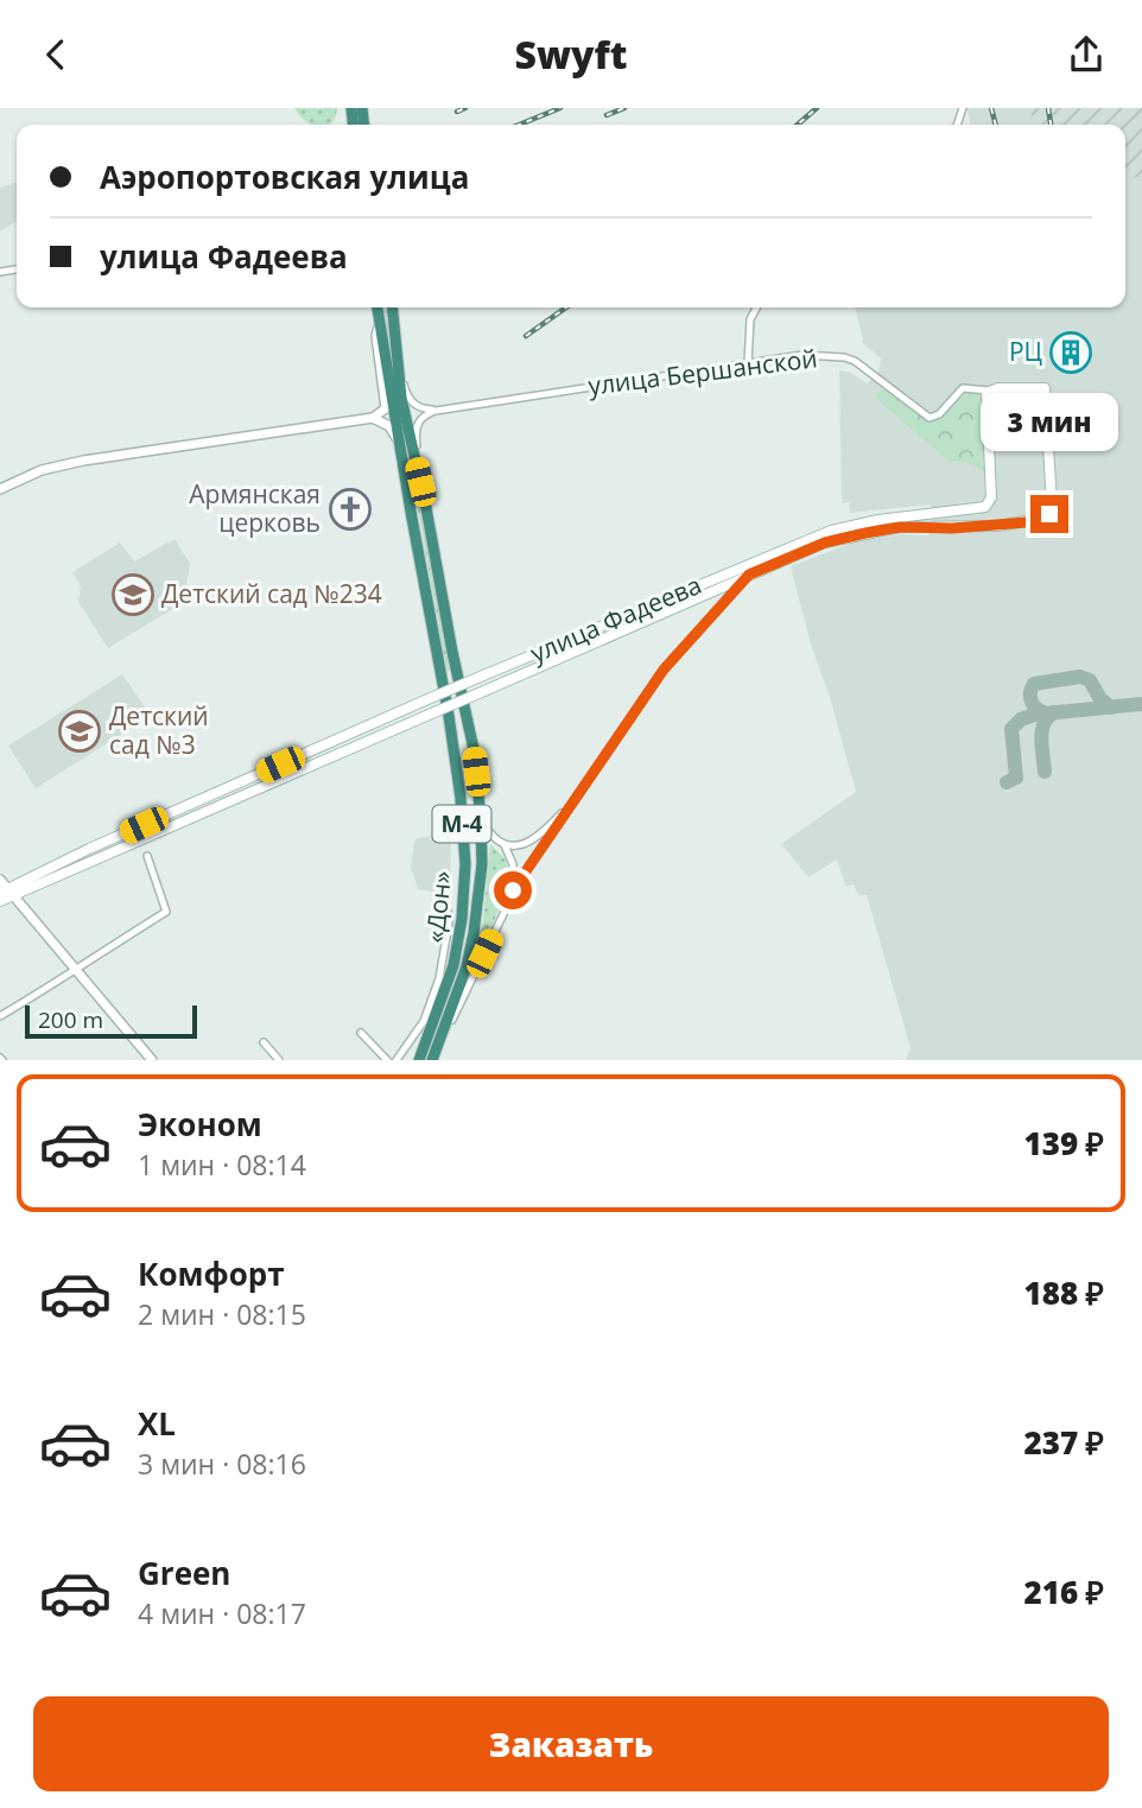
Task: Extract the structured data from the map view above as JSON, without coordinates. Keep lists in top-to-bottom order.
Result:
{
  "streets": {
    "highway": ["М-4", "«Дон»"],
    "main road": ["улица Фадеева"],
    "street": ["улица Бершанской"]
  },
  "crossings": [
    ["улица Бершанской", "улица Фадеева"],
    ["М-4", "«Дон»"]
  ],
  "places": {
    "building": ["РЦ"],
    "church": ["Армянская церковь"],
    "school or university": ["Детский сад №234", "Детский сад №3"]
  },
  "scale_bar": "200 m",
  "page": {
    "header": "Swyft",
    "banner": ["Аэропортовская улица", "улица Фадеева"],
    "bubble": "3 мин",
    "scale": "200 m",
    "list": [
      {
        "name": "Эконом",
        "note": "1 мин · 08:14",
        "value": "139 ₽"
      },
      {
        "name": "Комфорт",
        "note": "2 мин · 08:15",
        "value": "188 ₽"
      },
      {
        "name": "XL",
        "note": "3 мин · 08:16",
        "value": "237 ₽"
      },
      {
        "name": "Green",
        "note": "4 мин · 08:17",
        "value": "216 ₽"
      }
    ],
    "buttons": "Заказать"
  }
}
